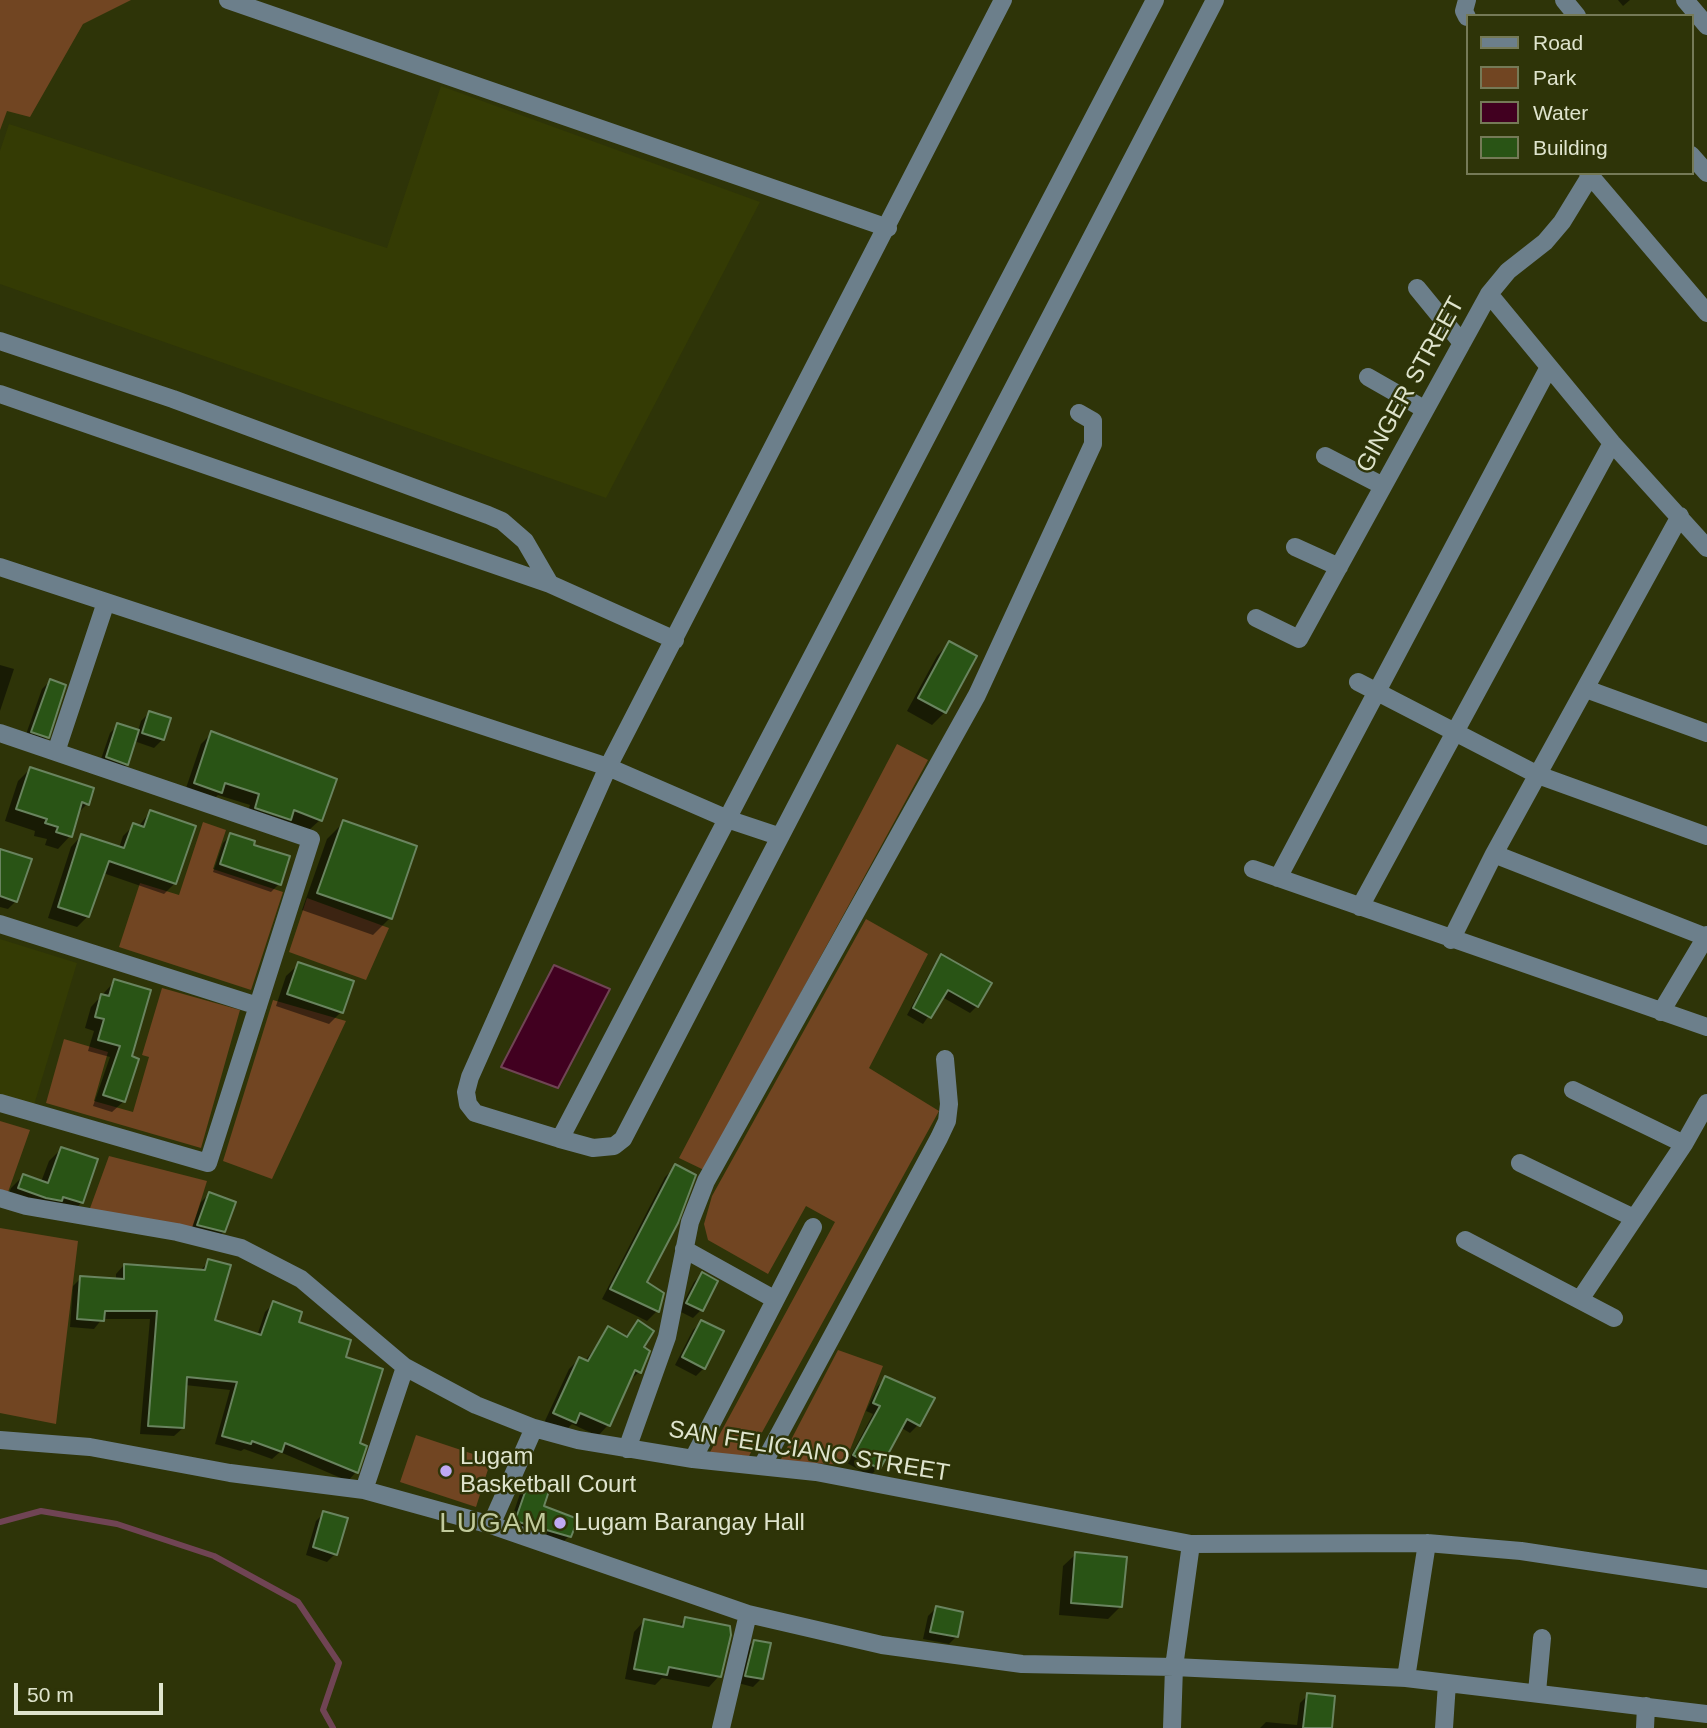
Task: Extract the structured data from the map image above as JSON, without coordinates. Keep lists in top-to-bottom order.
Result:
{
  "streets": {
    "street": ["GINGER STREET", "SAN FELICIANO STREET"]
  },
  "districts": ["LUGAM"],
  "places": ["Lugam Basketball Court", "Lugam Barangay Hall"],
  "legend": [
    "Road",
    "Park",
    "Water",
    "Building"
  ],
  "scale_bar": "50 m"
}
